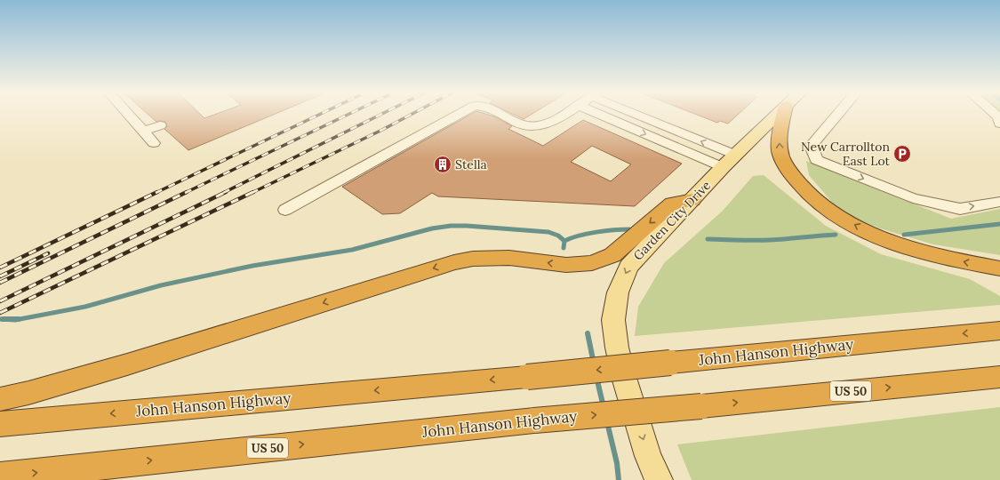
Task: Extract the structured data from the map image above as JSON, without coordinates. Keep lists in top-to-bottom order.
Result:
{
  "streets": {
    "highway": ["John Hanson Highway", "US 50"],
    "main road": ["Garden City Drive"]
  },
  "one_way": ["Garden City Drive"],
  "places": {
    "parking": ["New Carrollton East Lot"],
    "building": ["Stella"]
  }
}
